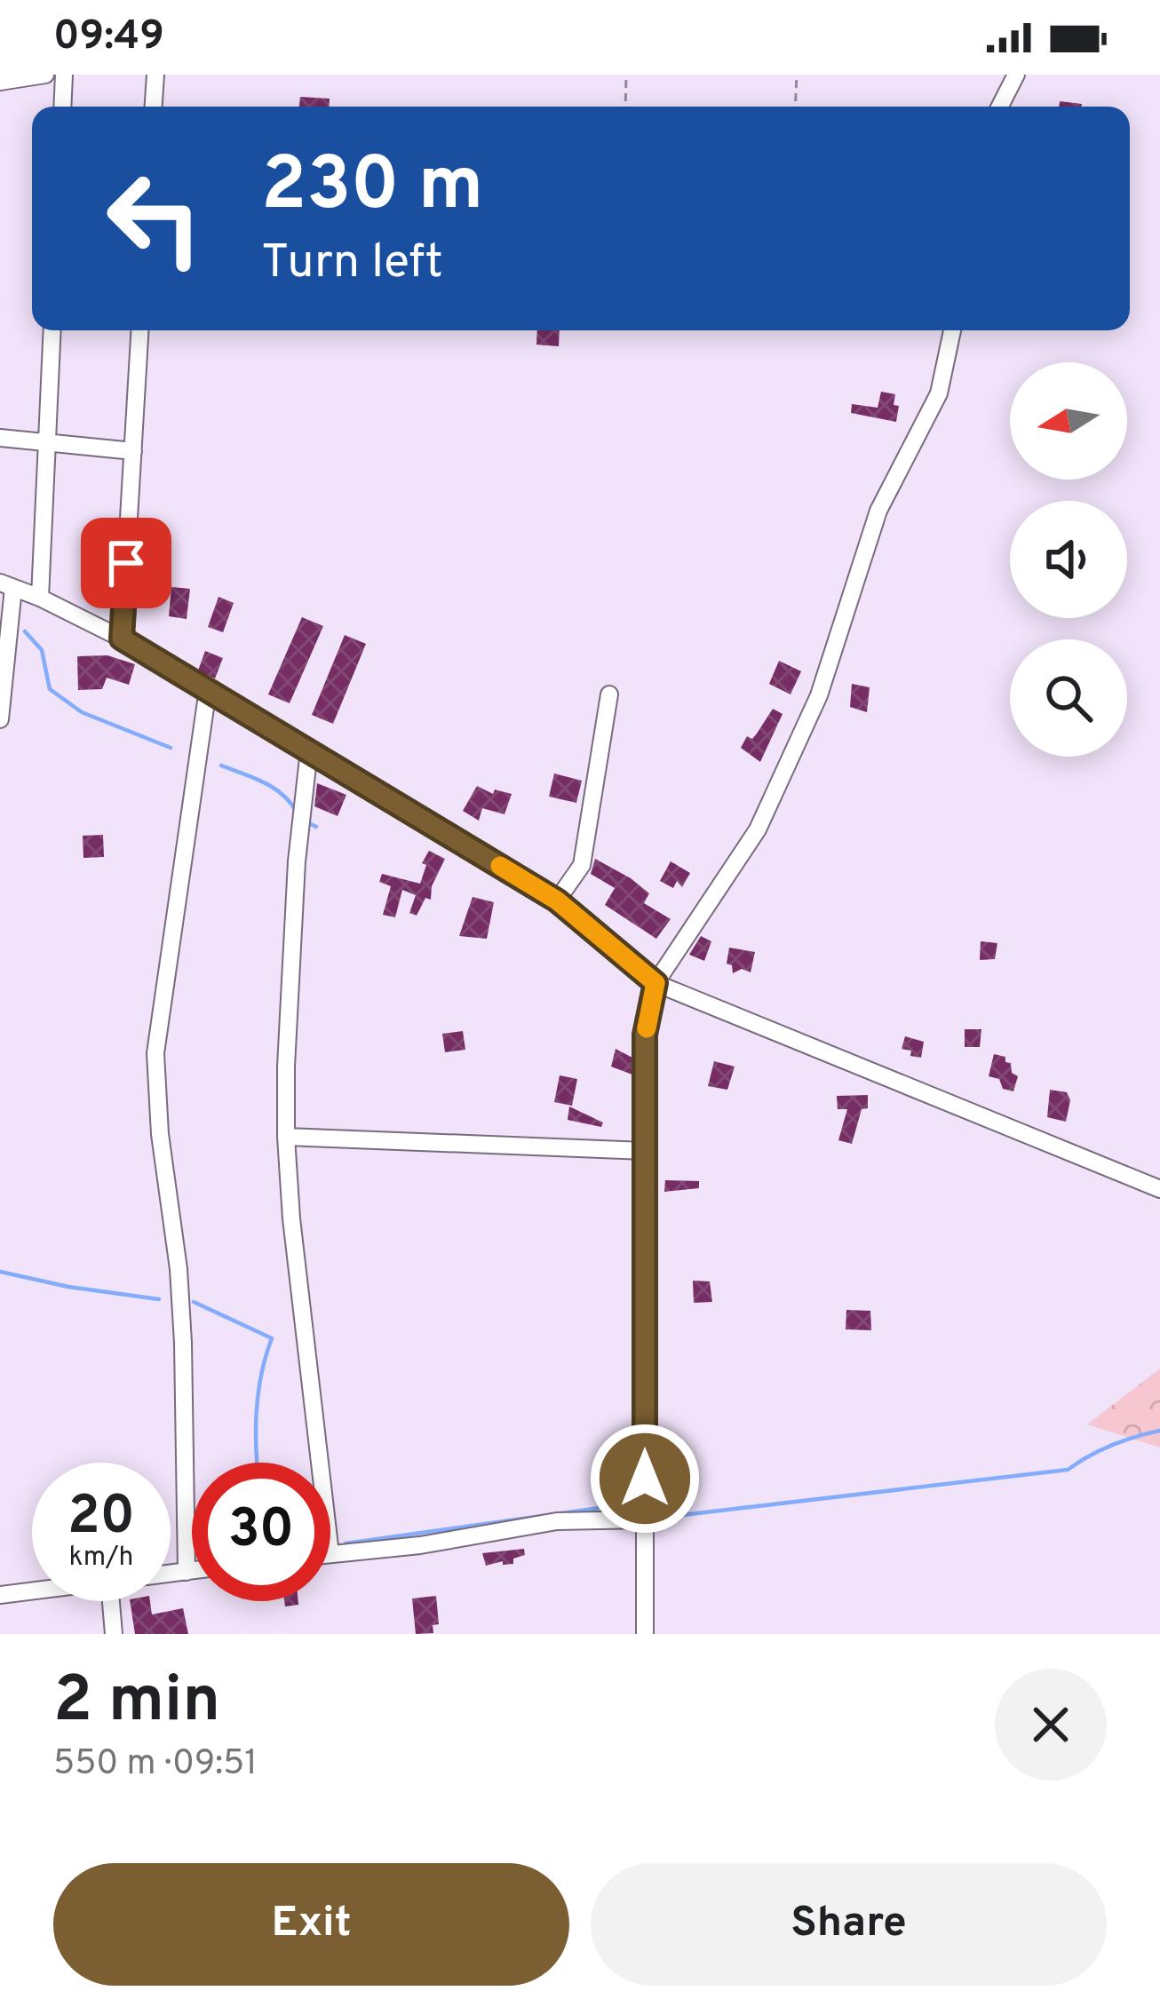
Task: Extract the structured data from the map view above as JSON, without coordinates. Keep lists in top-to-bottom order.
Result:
{
  "north": "left",
  "page": {
    "status": "09:49",
    "turn": ["230 m", "Turn left"],
    "speed": "20 km/h",
    "limit": "30",
    "heading": ["2 min", "550 m · 09:51"],
    "buttons": ["Exit", "Share"]
  }
}
